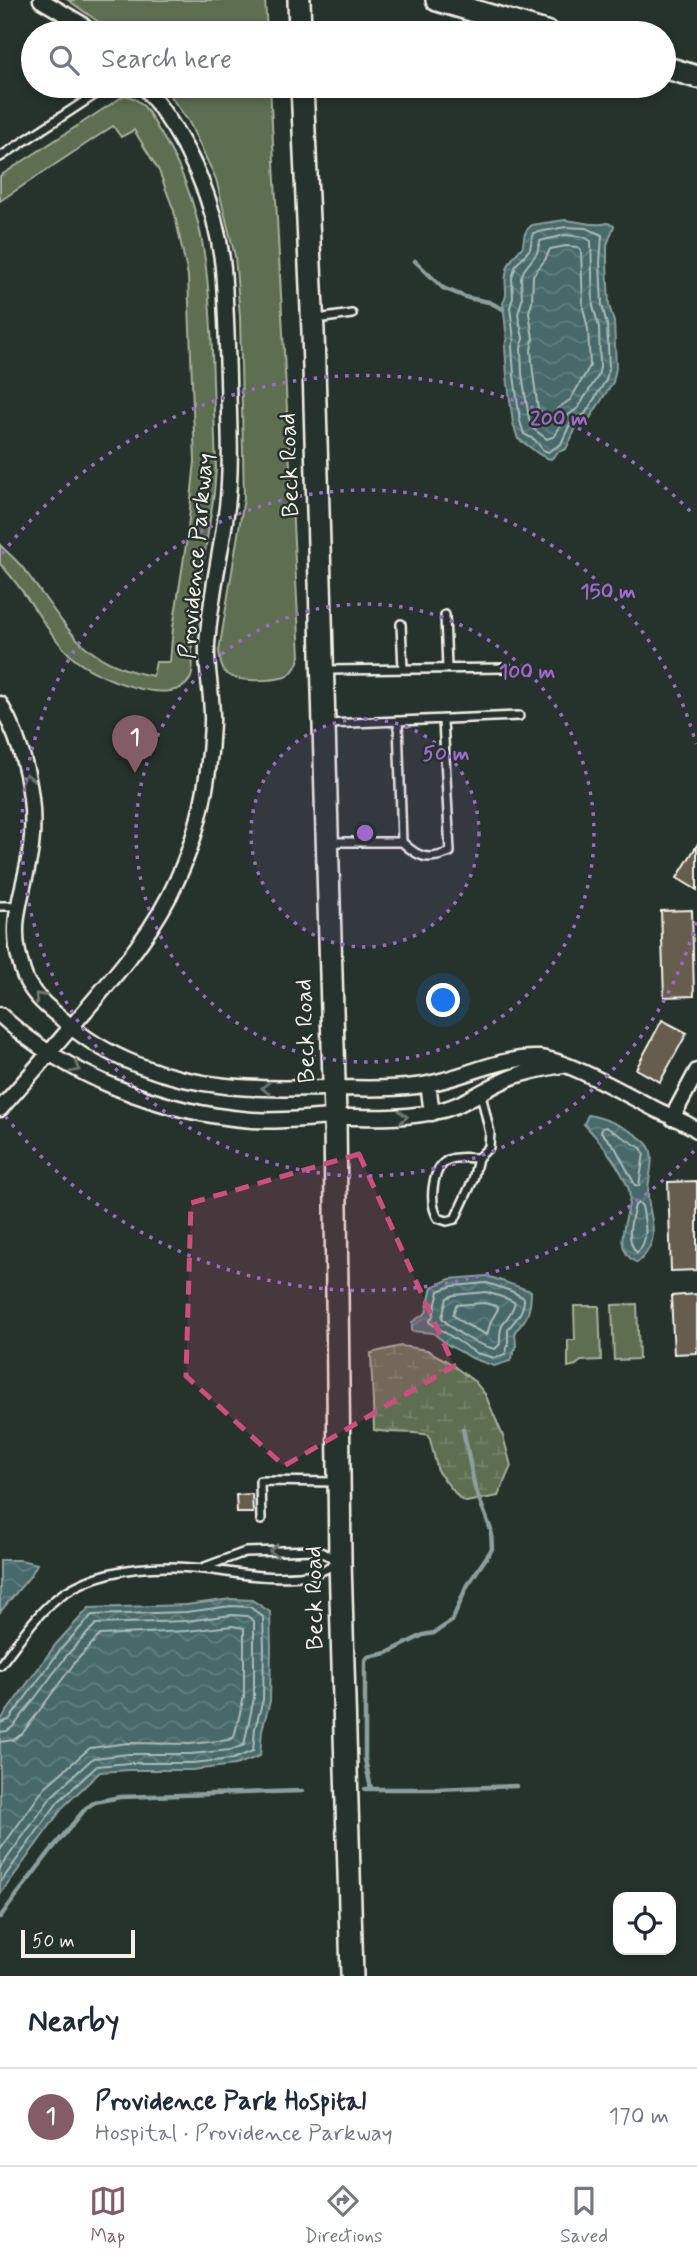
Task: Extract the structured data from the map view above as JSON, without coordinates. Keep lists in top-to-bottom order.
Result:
{
  "streets": {
    "main road": ["Beck Road"],
    "street": ["Providence Parkway"]
  },
  "scale_bar": "50 m",
  "page": {
    "search": "Search here",
    "pins": "1",
    "scale": "50 m",
    "heading": "Nearby",
    "list": [
      {
        "mark": "1",
        "name": "Providence Park Hospital",
        "note": "Hospital · Providence Parkway",
        "value": "170 m"
      }
    ],
    "nav": ["Map", "Directions", "Saved"]
  },
  "rings": [
    "200 m",
    "150 m",
    "100 m",
    "50 m"
  ]
}
